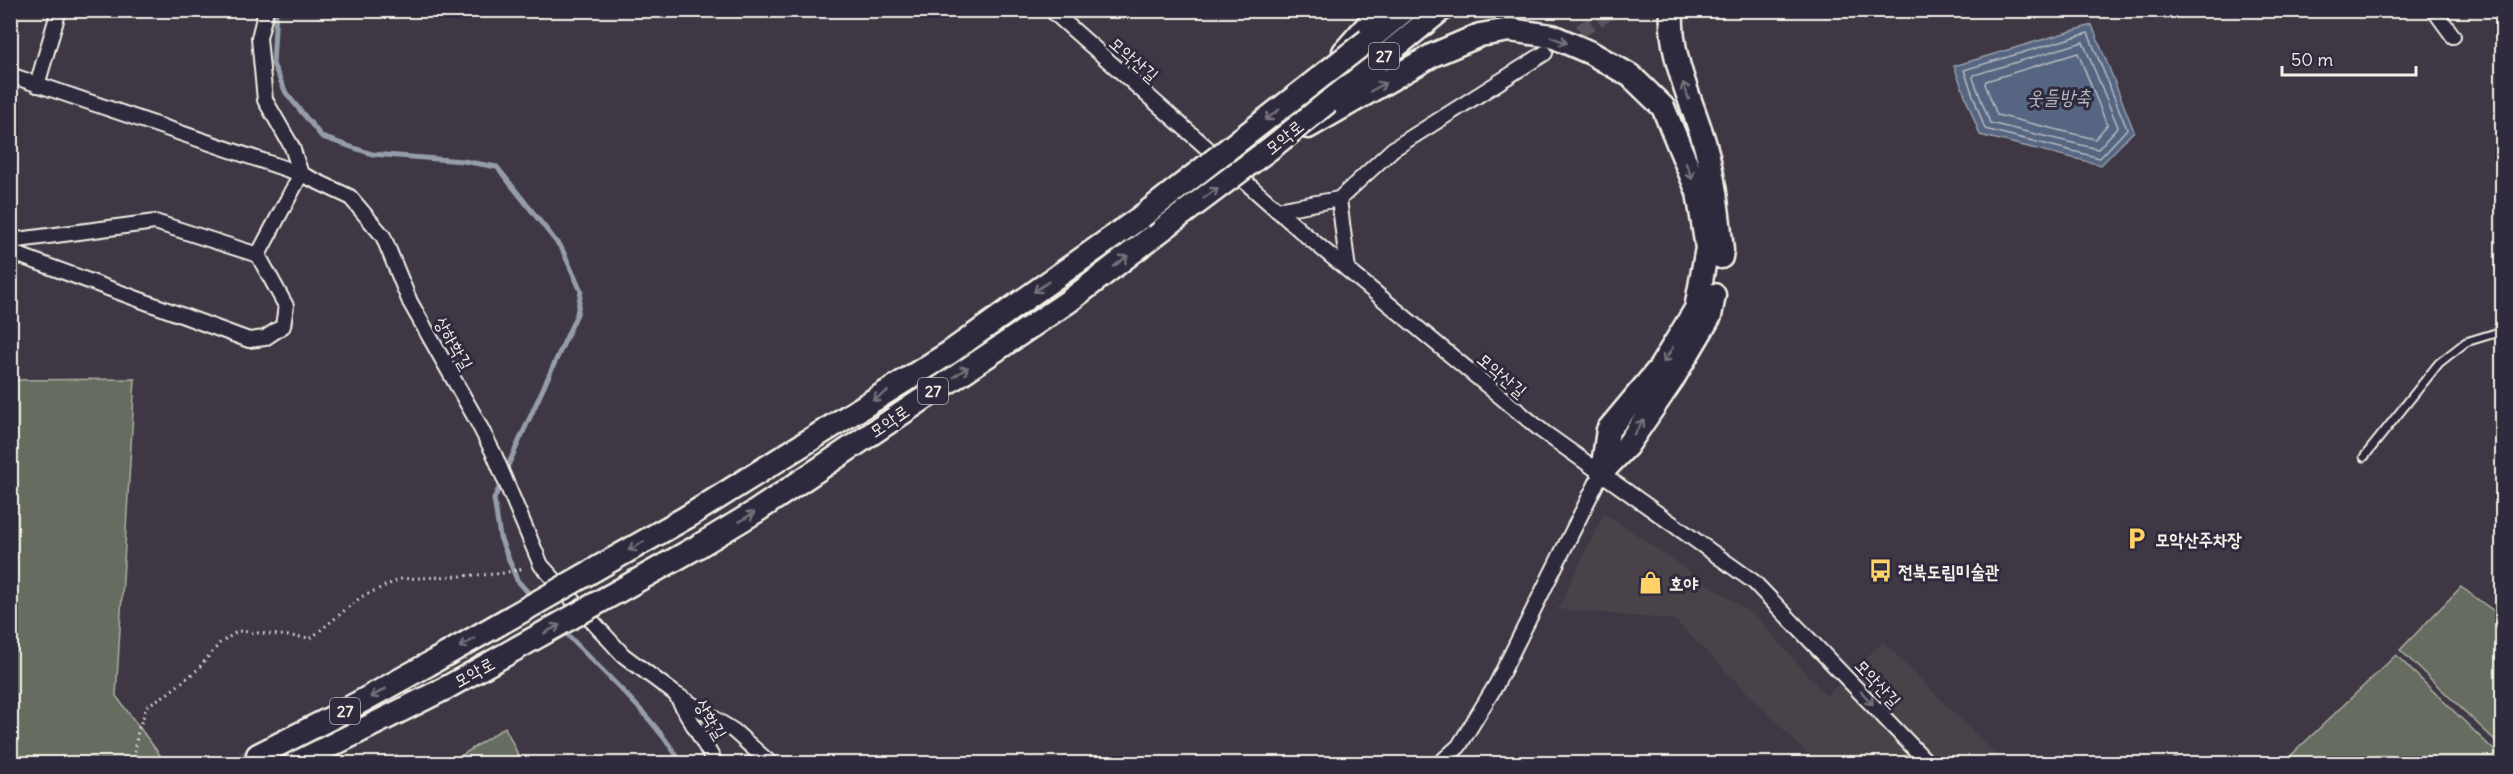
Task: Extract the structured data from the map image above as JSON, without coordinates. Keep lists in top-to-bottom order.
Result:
{
  "streets": {
    "main road": ["27", "모악로"],
    "street": ["모악산길", "상하학길", "상학길"]
  },
  "crossings": [
    ["상하학길", "상학길"]
  ],
  "one_way": ["모악산길"],
  "water": ["웃들방축"],
  "places": {
    "parking": ["모악산주차장"],
    "bus stop": ["전북도립미술관"],
    "shop": ["호야"]
  },
  "scale_bar": "50 m"
}
